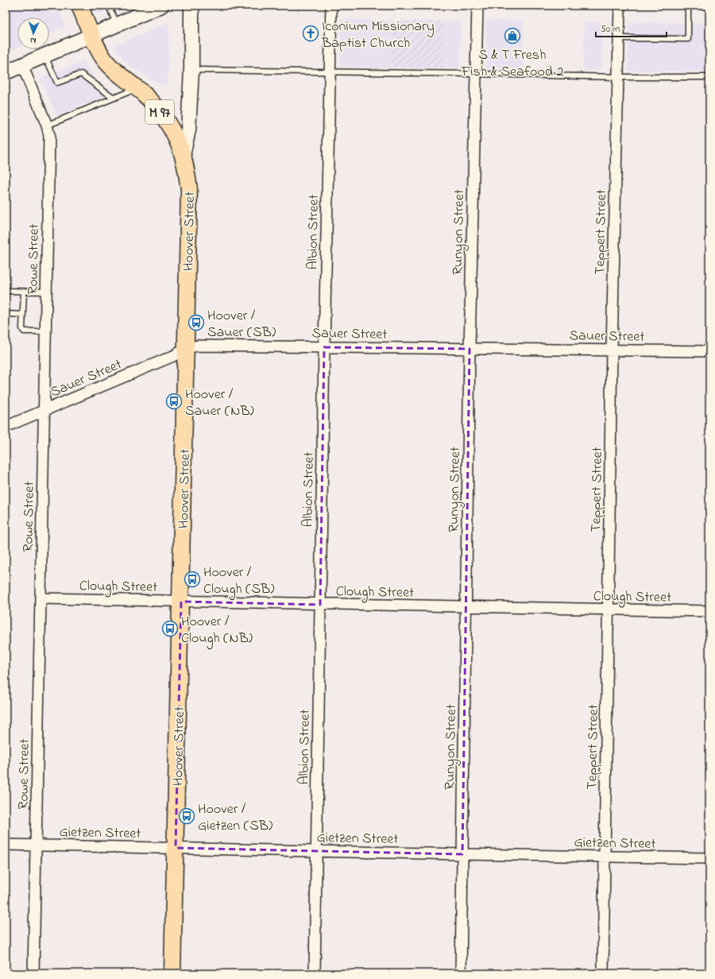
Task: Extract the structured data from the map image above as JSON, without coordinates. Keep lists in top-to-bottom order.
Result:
{
  "streets": {
    "main road": ["M 97", "Hoover Street"],
    "street": [
      "Albion Street",
      "Runyon Street",
      "Teppert Street",
      "Rowe Street",
      "Sauer Street",
      "Clough Street",
      "Gietzen Street"
    ]
  },
  "crossings": [
    ["M 97", "Hoover Street"],
    ["Hoover Street", "Sauer Street"],
    ["Hoover Street", "Clough Street"],
    ["Hoover Street", "Gietzen Street"],
    ["Albion Street", "Sauer Street"],
    ["Albion Street", "Clough Street"],
    ["Albion Street", "Gietzen Street"],
    ["Runyon Street", "Sauer Street"],
    ["Runyon Street", "Clough Street"],
    ["Runyon Street", "Gietzen Street"],
    ["Teppert Street", "Sauer Street"],
    ["Teppert Street", "Clough Street"],
    ["Teppert Street", "Gietzen Street"],
    ["Rowe Street", "Sauer Street"],
    ["Rowe Street", "Clough Street"],
    ["Rowe Street", "Gietzen Street"]
  ],
  "places": {
    "church": ["Iconium Missionary Baptist Church"],
    "shop": ["S & T Fresh Fish & Seafood 2"],
    "bus stop": [
      "Hoover / Sauer (SB)",
      "Hoover / Sauer (NB)",
      "Hoover / Clough (SB)",
      "Hoover / Clough (NB)",
      "Hoover / Gietzen (SB)"
    ]
  },
  "scale_bar": "50 m",
  "north": "bottom"
}
